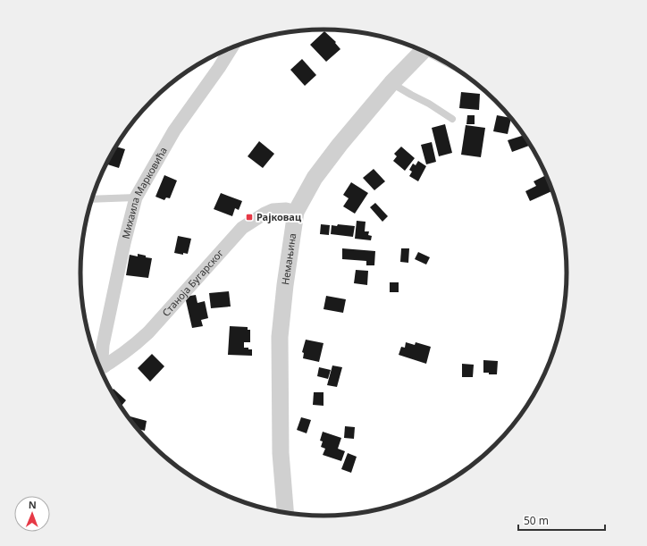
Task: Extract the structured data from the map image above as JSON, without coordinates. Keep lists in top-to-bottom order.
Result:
{
  "streets": {
    "street": ["Михаила Марковића", "Немањина", "Станоја Бугарског"]
  },
  "crossings": [
    ["Михаила Марковића", "Станоја Бугарског"],
    ["Немањина", "Станоја Бугарског"]
  ],
  "places": {
    "transit": ["Рајковац"]
  },
  "scale_bar": "50 m",
  "north": "top"
}
